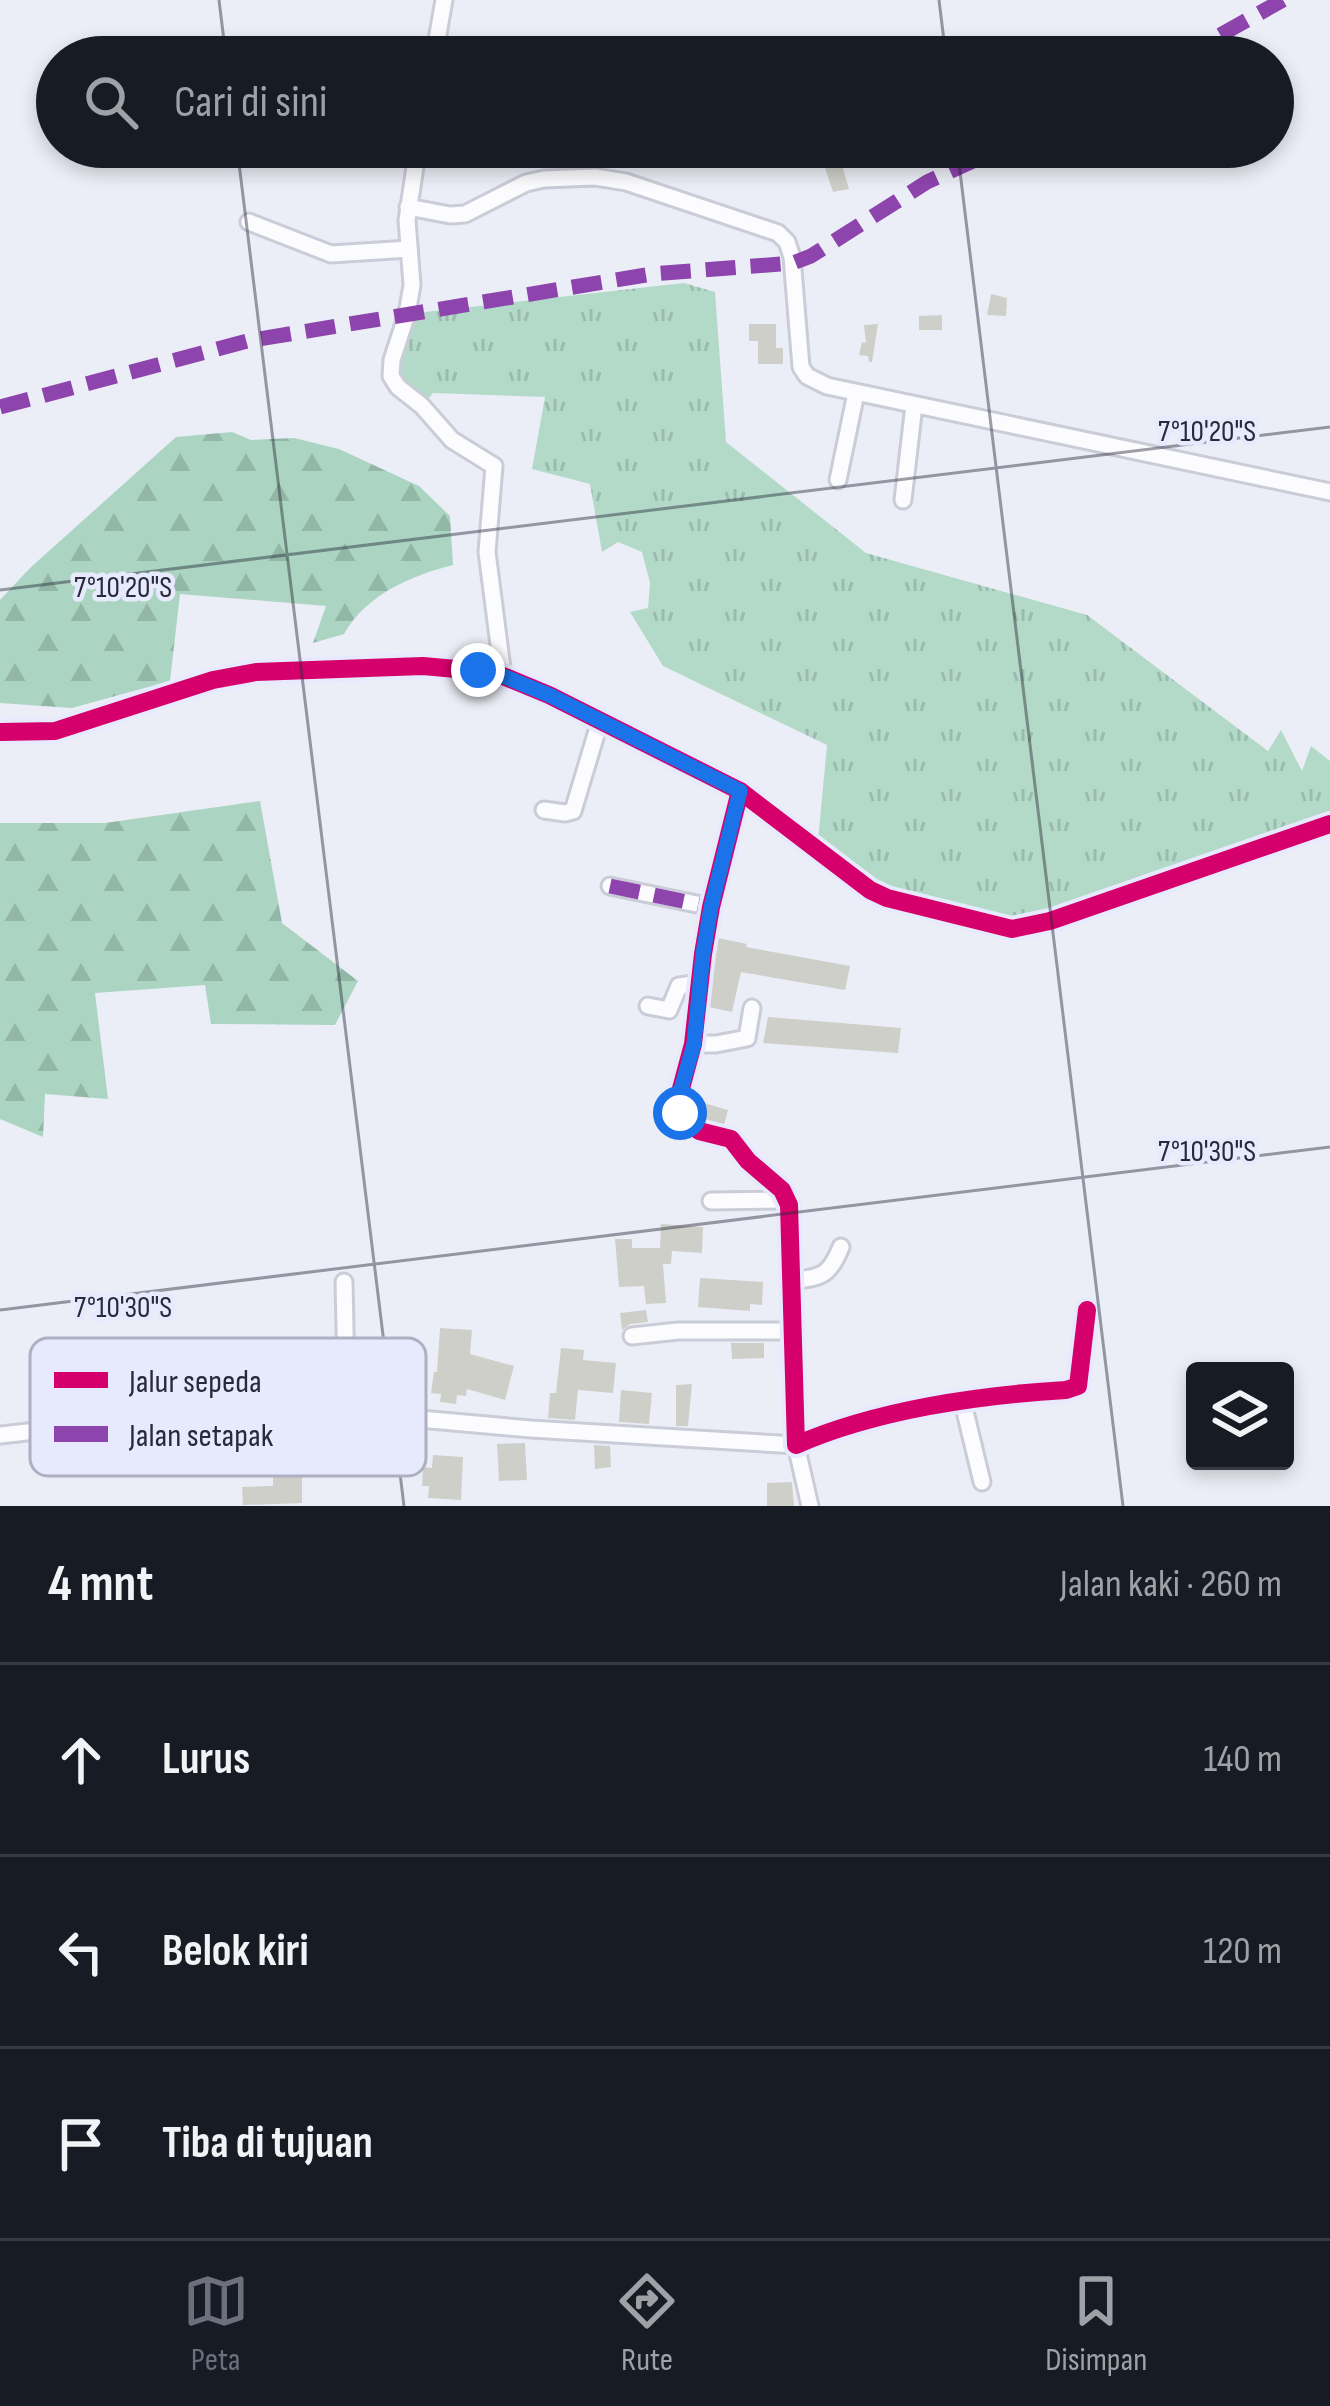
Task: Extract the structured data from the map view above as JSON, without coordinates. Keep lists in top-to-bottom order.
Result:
{
  "legend": ["Jalur sepeda", "Jalan setapak"],
  "page": {
    "search": "Cari di sini",
    "heading": ["4 mnt", "Jalan kaki · 260 m"],
    "list": [
      ["Lurus", "140 m"],
      ["Belok kiri", "120 m"],
      "Tiba di tujuan"
    ],
    "nav": ["Peta", "Rute", "Disimpan"]
  },
  "coordinates": ["7°10'20\"S", "7°10'30\"S"]
}
